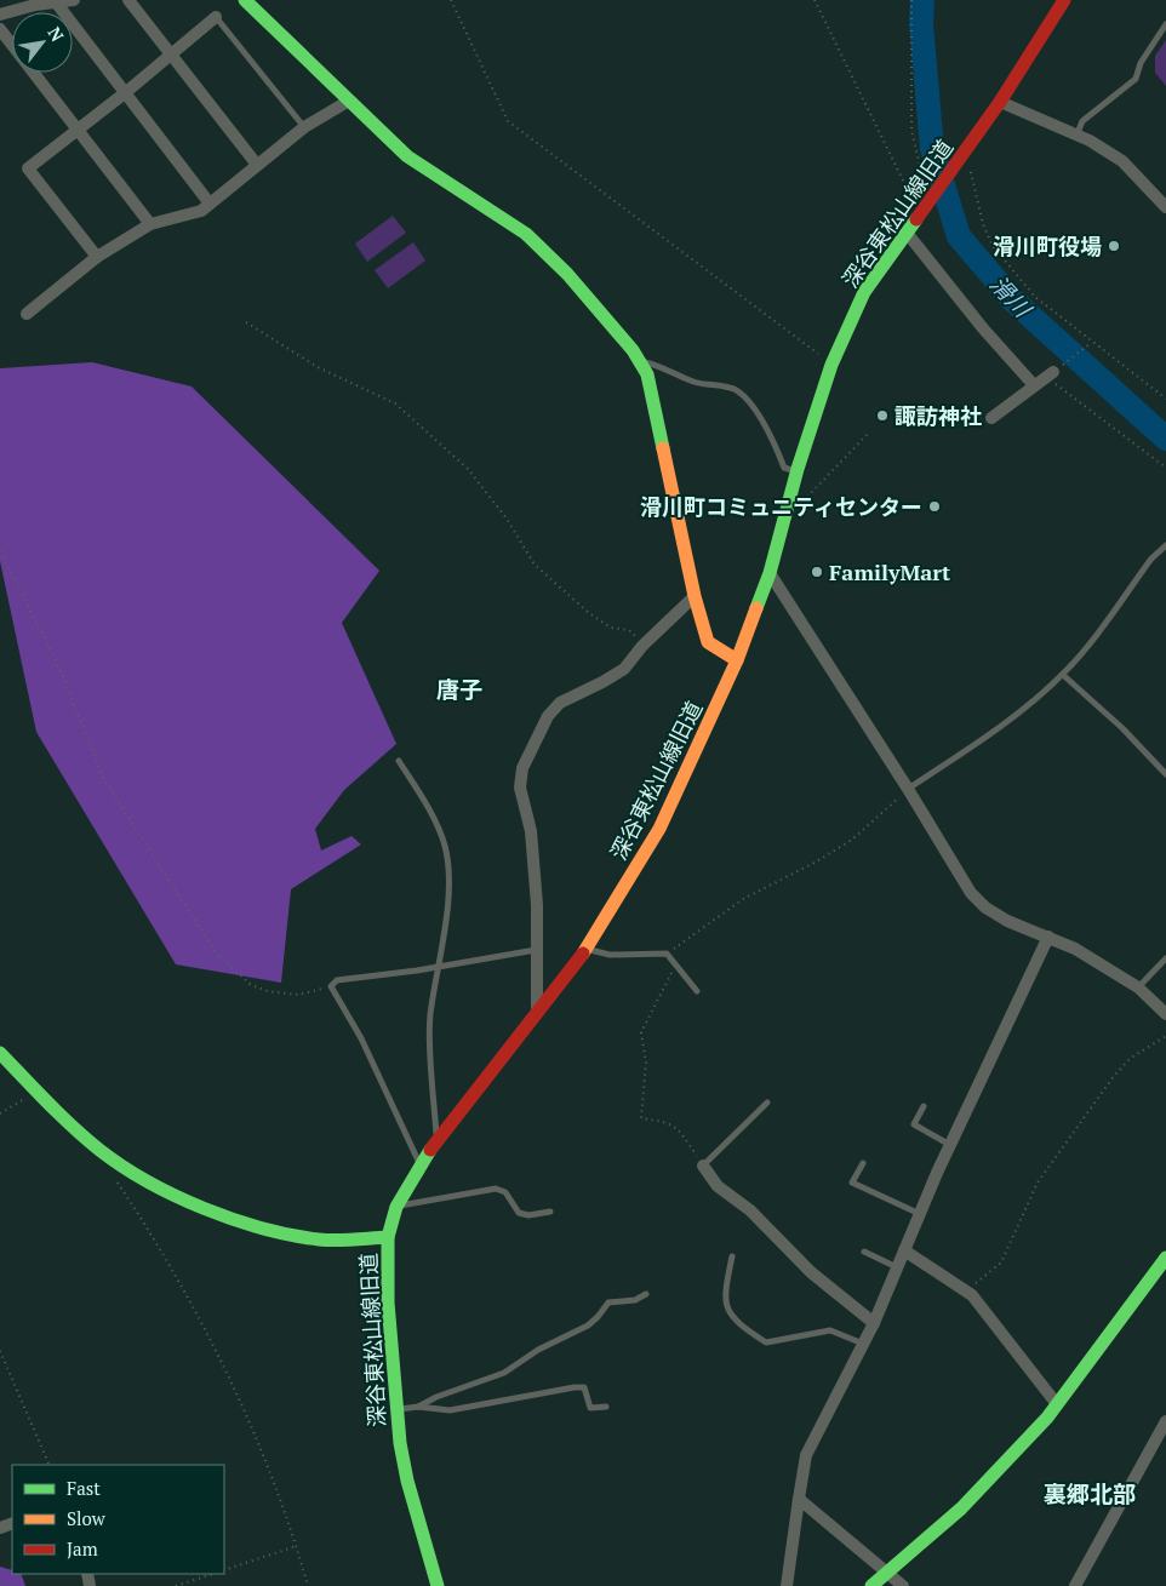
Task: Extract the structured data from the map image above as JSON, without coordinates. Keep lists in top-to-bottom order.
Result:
{
  "streets": {
    "street": ["深谷東松山線旧道"]
  },
  "districts": ["唐子", "裏郷北部"],
  "water": ["滑川"],
  "places": [
    "滑川町役場",
    "諏訪神社",
    "滑川町コミュニティセンター",
    "FamilyMart"
  ],
  "legend": ["Fast", "Slow", "Jam"],
  "north": "top right"
}
